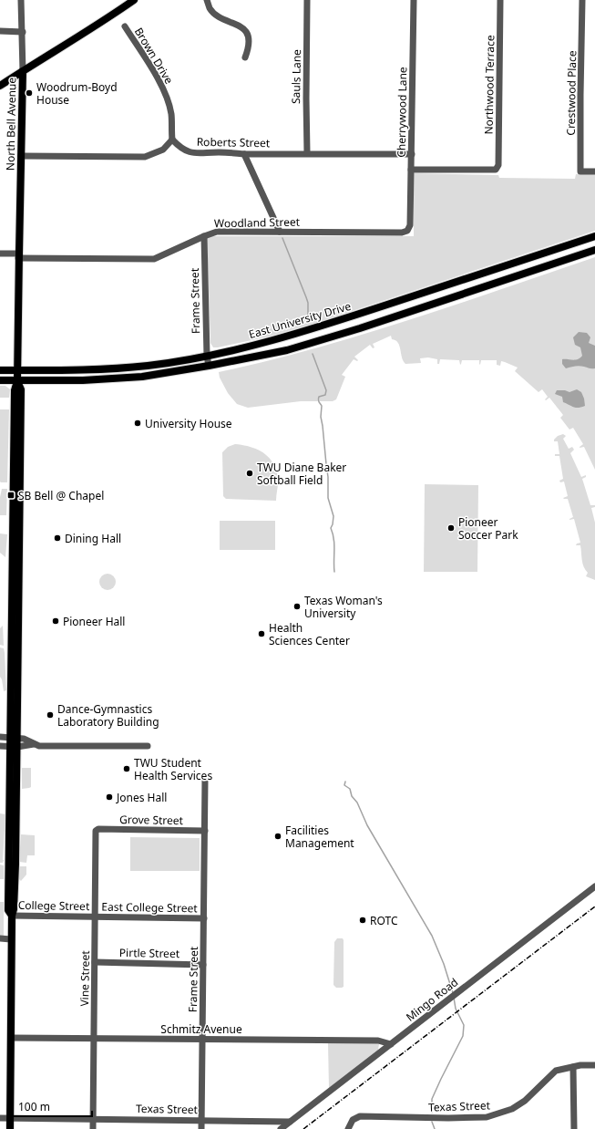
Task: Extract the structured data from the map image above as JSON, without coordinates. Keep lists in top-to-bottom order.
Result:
{
  "streets": {
    "main road": ["North Bell Avenue", "East University Drive"],
    "street": [
      "Brown Drive",
      "Sauls Lane",
      "Northwood Terrace",
      "Crestwood Place",
      "Cherrywood Lane",
      "Roberts Street",
      "Woodland Street",
      "Frame Street",
      "Grove Street",
      "College Street",
      "East College Street",
      "Pirtle Street",
      "Vine Street",
      "Mingo Road",
      "Schmitz Avenue",
      "Texas Street"
    ]
  },
  "crossings": [
    ["Brown Drive", "Roberts Street"],
    ["Sauls Lane", "Roberts Street"],
    ["Northwood Terrace", "Cherrywood Lane"],
    ["Cherrywood Lane", "Roberts Street"],
    ["Cherrywood Lane", "Woodland Street"],
    ["North Bell Avenue", "Woodland Street"],
    ["North Bell Avenue", "East University Drive"],
    ["North Bell Avenue", "College Street"],
    ["North Bell Avenue", "Schmitz Avenue"],
    ["North Bell Avenue", "Texas Street"],
    ["Woodland Street", "Frame Street"],
    ["Frame Street", "East University Drive"],
    ["Frame Street", "Grove Street"],
    ["Frame Street", "East College Street"],
    ["Frame Street", "Pirtle Street"],
    ["Frame Street", "Schmitz Avenue"],
    ["Frame Street", "Texas Street"],
    ["Grove Street", "Vine Street"],
    ["College Street", "East College Street"],
    ["College Street", "Vine Street"],
    ["East College Street", "Vine Street"],
    ["Pirtle Street", "Vine Street"],
    ["Vine Street", "Schmitz Avenue"],
    ["Vine Street", "Texas Street"],
    ["Mingo Road", "Schmitz Avenue"],
    ["Mingo Road", "Texas Street"]
  ],
  "places": {
    "other": [
      "Woodrum-Boyd House",
      "University House",
      "TWU Diane Baker Softball Field",
      "Pioneer Soccer Park",
      "Dining Hall",
      "Texas Woman's University",
      "Pioneer Hall",
      "Health Sciences Center",
      "Dance-Gymnastics Laboratory Building",
      "TWU Student Health Services",
      "Jones Hall",
      "Facilities Management",
      "ROTC"
    ],
    "transit": ["SB Bell @ Chapel"]
  },
  "scale_bar": "100 m"
}
